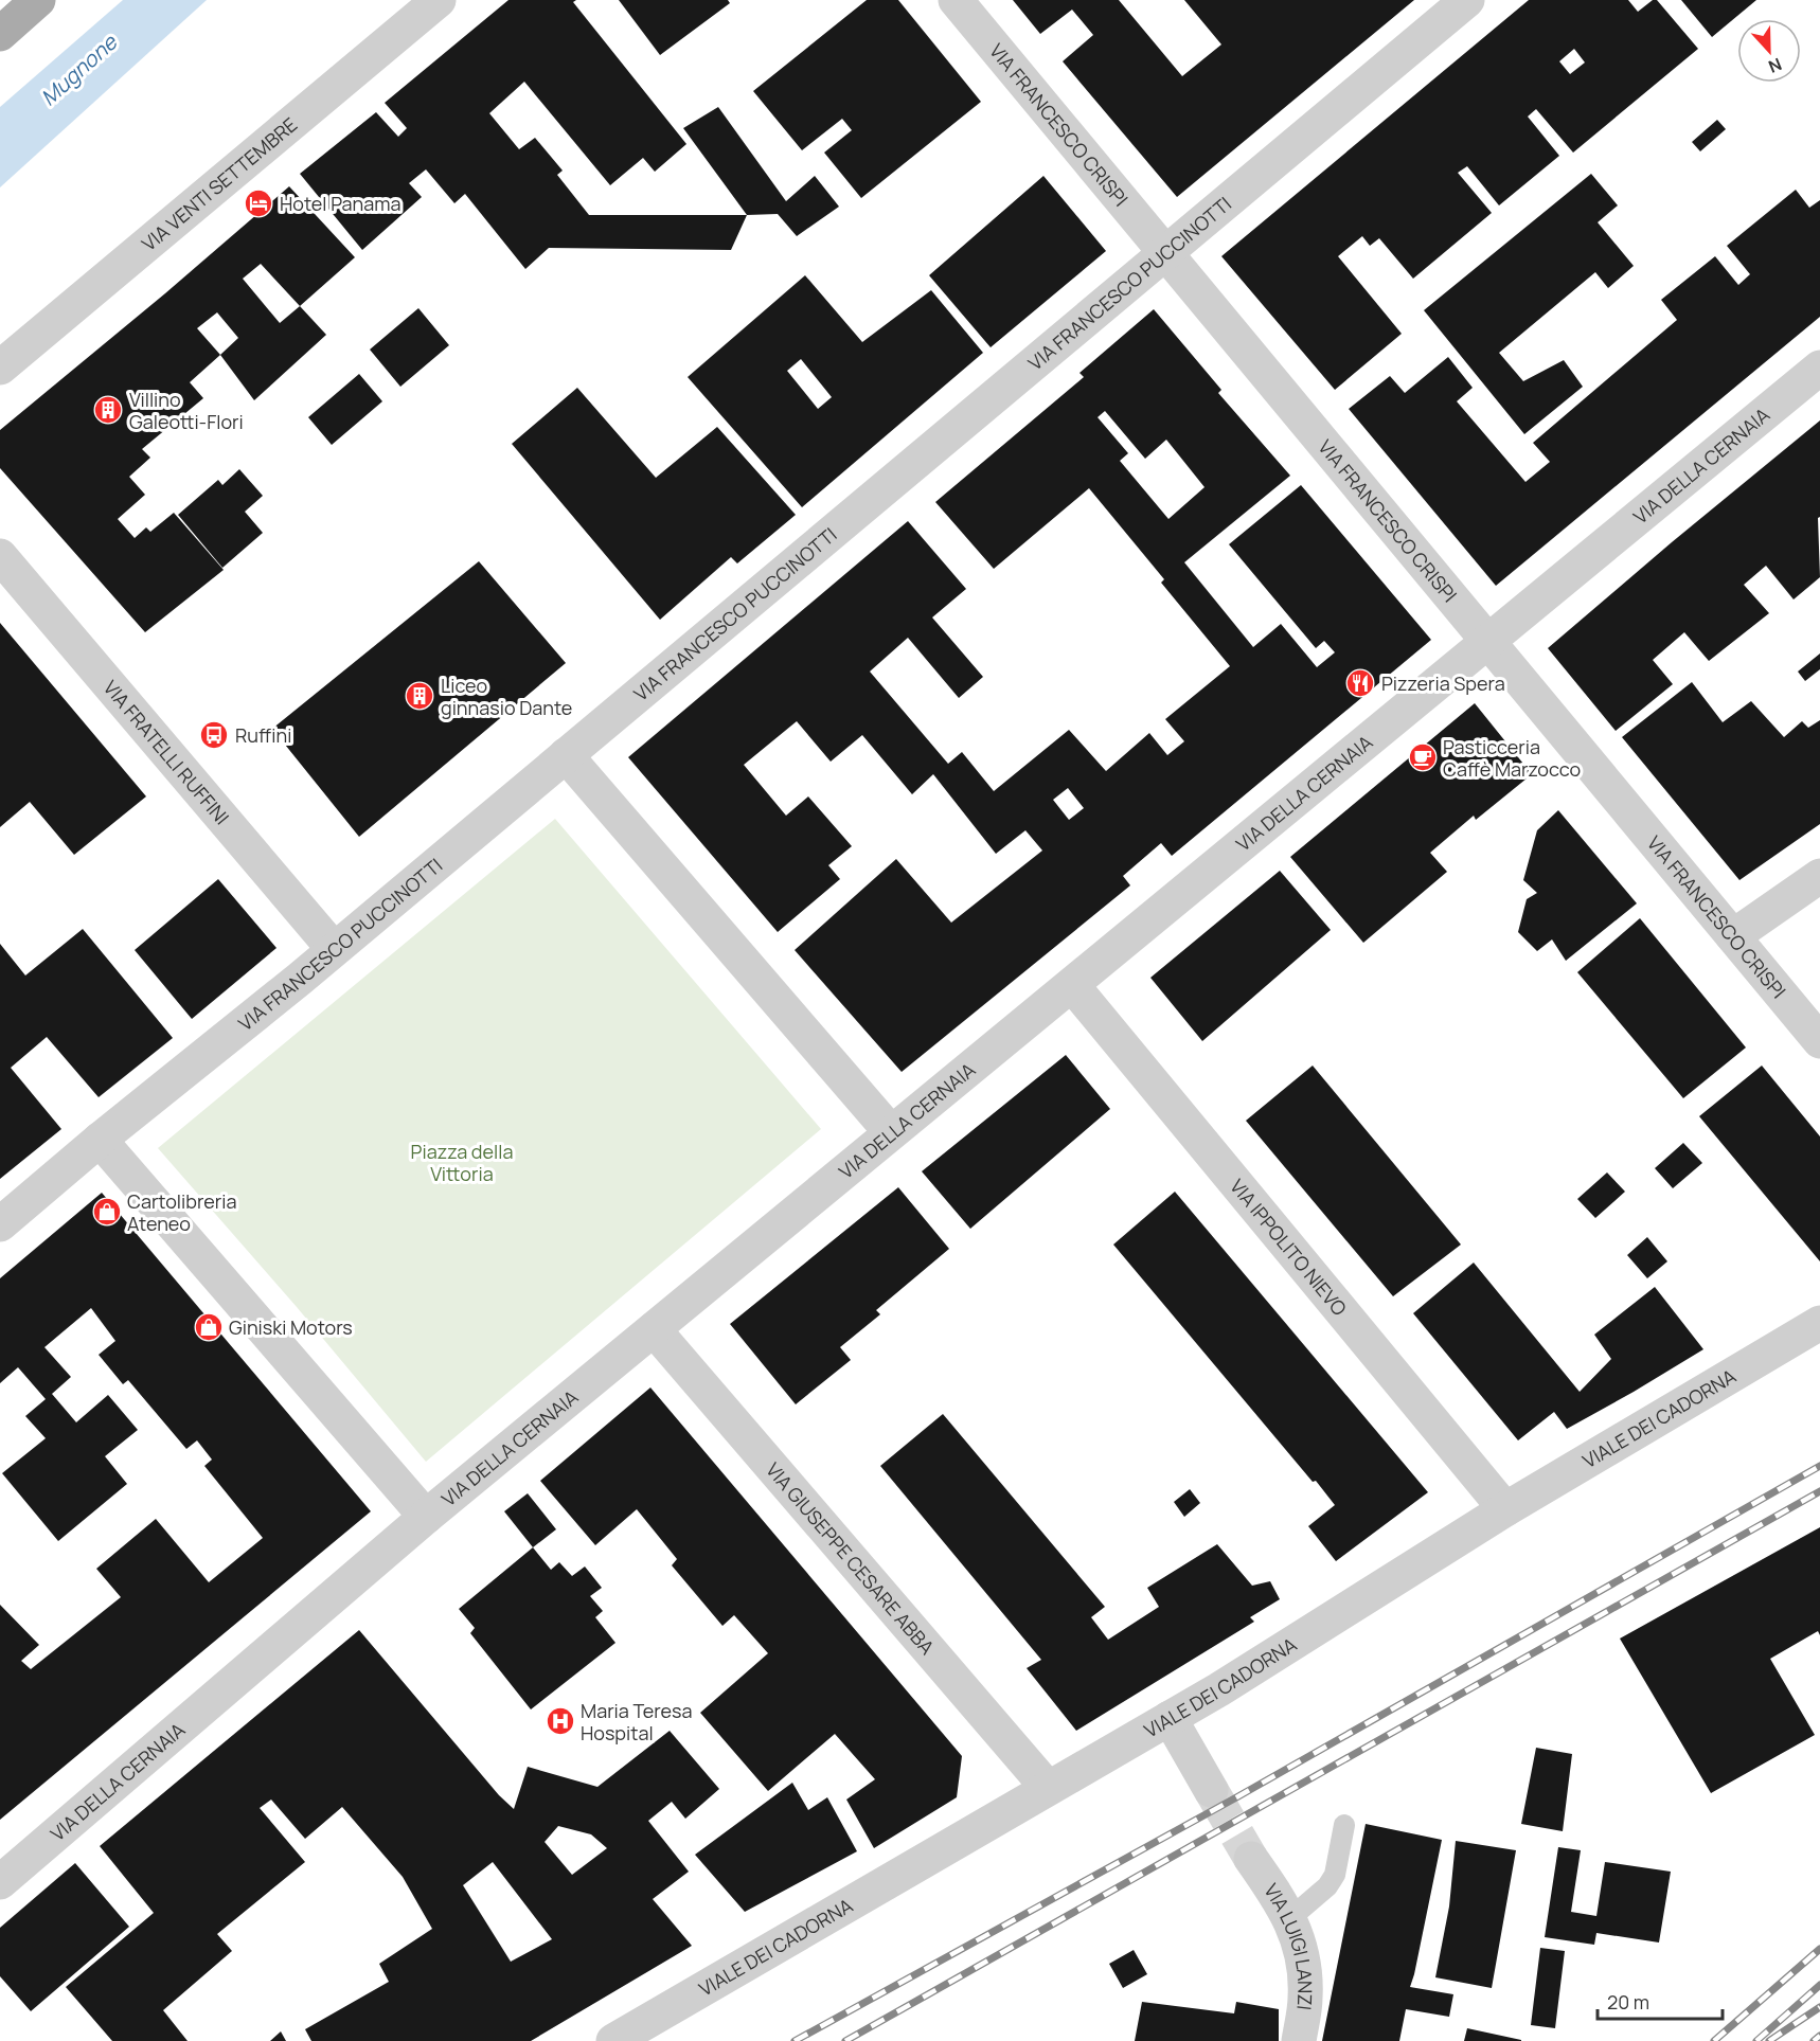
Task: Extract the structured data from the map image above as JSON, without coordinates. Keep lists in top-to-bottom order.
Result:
{
  "streets": {
    "street": [
      "VIA FRANCESCO CRISPI",
      "VIA VENTI SETTEMBRE",
      "VIA FRANCESCO PUCCINOTTI",
      "VIA DELLA CERNAIA",
      "VIA FRATELLI RUFFINI",
      "VIA IPPOLITO NIEVO",
      "VIALE DEI CADORNA",
      "VIA GIUSEPPE CESARE ABBA",
      "VIA LUIGI LANZI"
    ]
  },
  "crossings": [
    ["VIA FRANCESCO CRISPI", "VIA FRANCESCO PUCCINOTTI"],
    ["VIA FRANCESCO CRISPI", "VIA DELLA CERNAIA"],
    ["VIA FRANCESCO PUCCINOTTI", "VIA FRATELLI RUFFINI"],
    ["VIA DELLA CERNAIA", "VIA IPPOLITO NIEVO"],
    ["VIA DELLA CERNAIA", "VIA GIUSEPPE CESARE ABBA"],
    ["VIA IPPOLITO NIEVO", "VIALE DEI CADORNA"],
    ["VIALE DEI CADORNA", "VIA GIUSEPPE CESARE ABBA"]
  ],
  "water": ["Mugnone"],
  "parks": ["Piazza della Vittoria"],
  "places": {
    "hotel": ["Hotel Panama"],
    "building": ["Villino Galeotti-Flori", "Liceo ginnasio Dante"],
    "restaurant": ["Pizzeria Spera"],
    "bus stop": ["Ruffini"],
    "cafe": ["Pasticceria Caffè Marzocco"],
    "shop": ["Cartolibreria Ateneo", "Giniski Motors"],
    "hospital": ["Maria Teresa Hospital"]
  },
  "scale_bar": "20 m",
  "north": "bottom"
}
